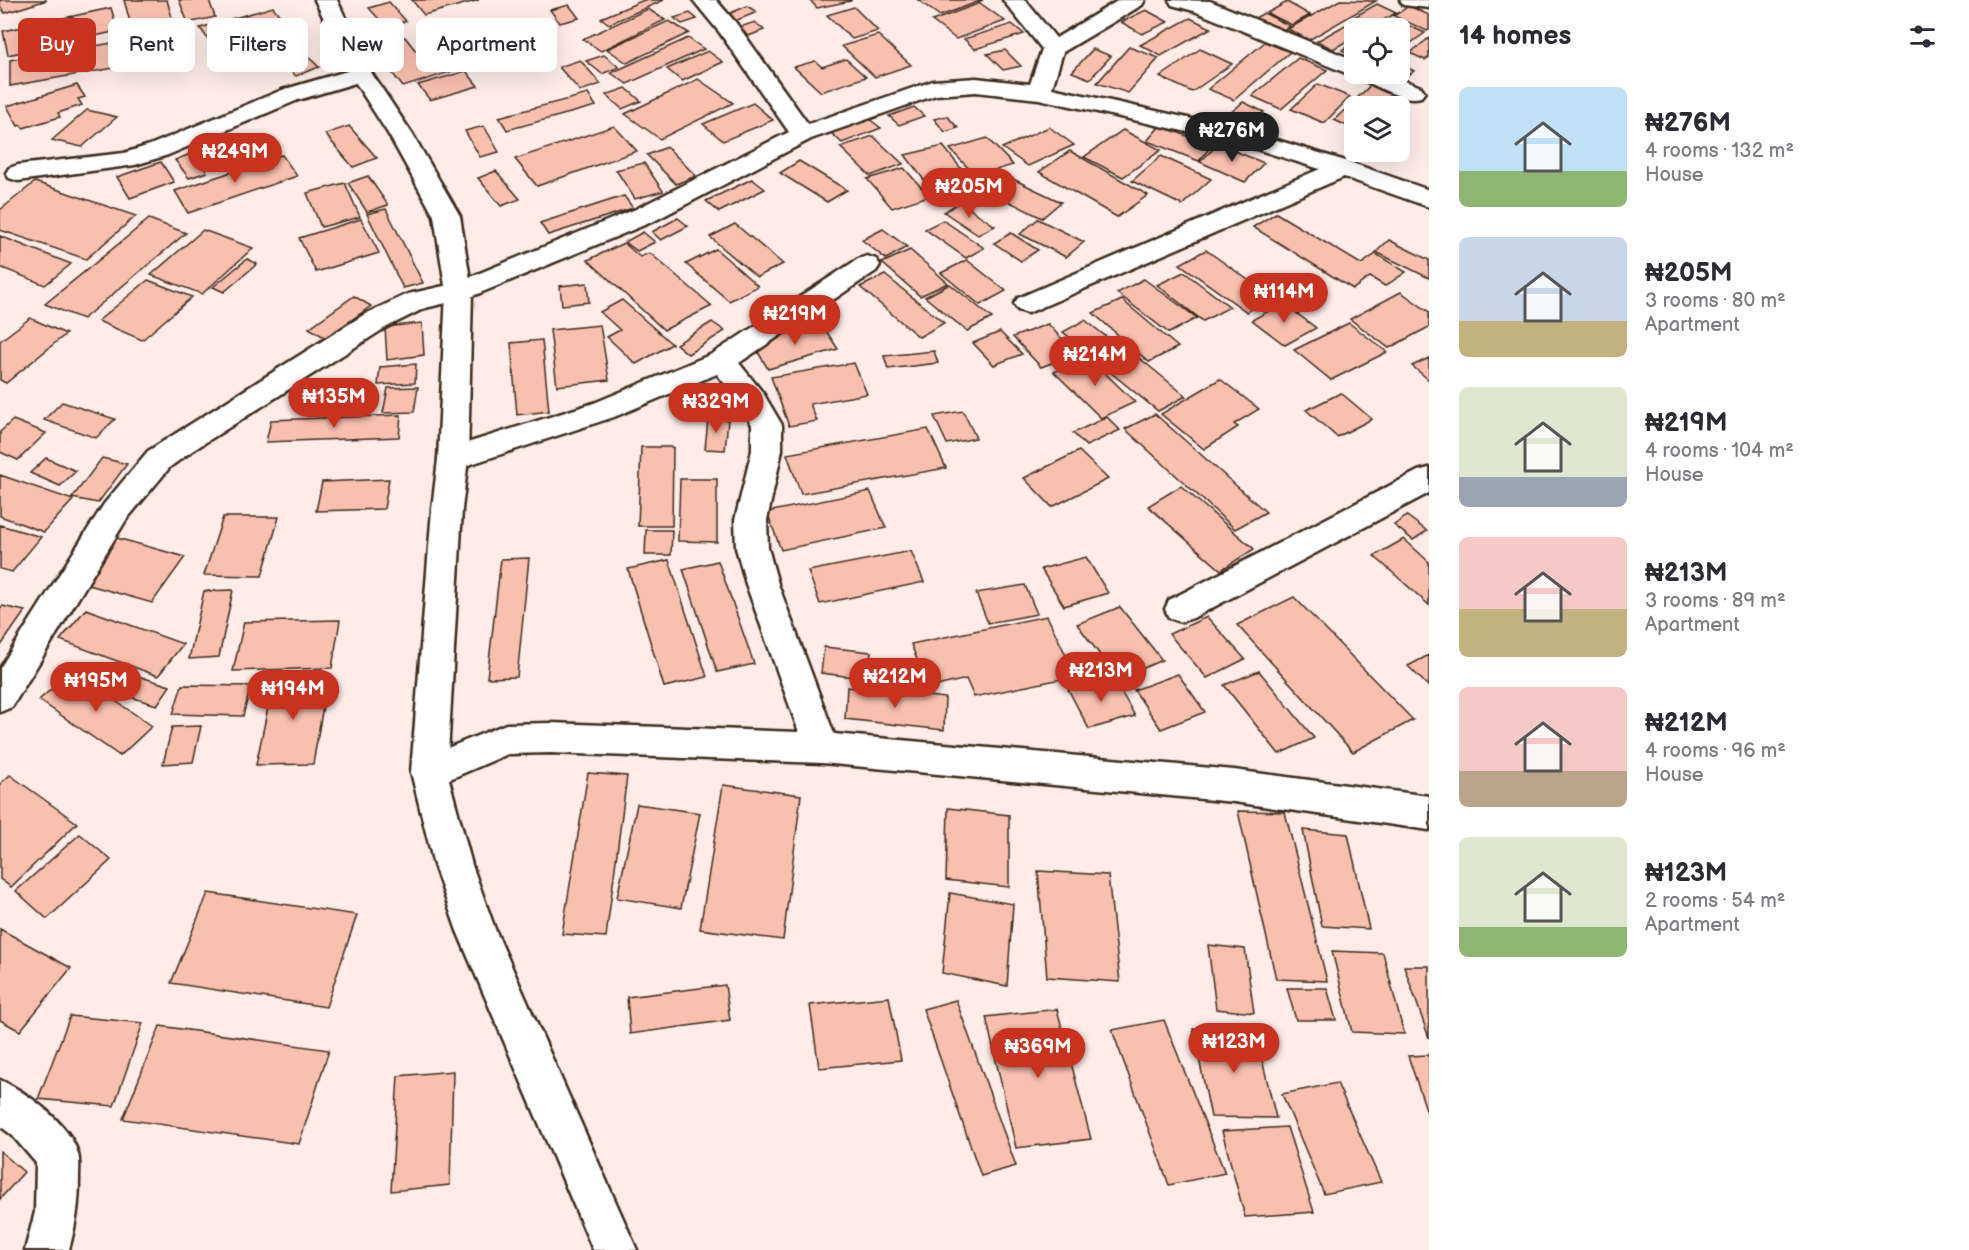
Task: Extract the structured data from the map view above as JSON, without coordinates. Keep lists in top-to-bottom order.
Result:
{
  "page": {
    "heading": "14 homes",
    "chip": [
      "Buy",
      "Rent",
      "Filters",
      "New",
      "Apartment"
    ],
    "list": [
      {
        "name": "₦276M",
        "note": "4 rooms · 132 m² · House"
      },
      {
        "name": "₦205M",
        "note": "3 rooms · 80 m² · Apartment"
      },
      {
        "name": "₦219M",
        "note": "4 rooms · 104 m² · House"
      },
      {
        "name": "₦213M",
        "note": "3 rooms · 89 m² · Apartment"
      },
      {
        "name": "₦212M",
        "note": "4 rooms · 96 m² · House"
      },
      {
        "name": "₦123M",
        "note": "2 rooms · 54 m² · Apartment"
      }
    ],
    "price": [
      "₦276M",
      "₦249M",
      "₦205M",
      "₦114M",
      "₦219M",
      "₦214M",
      "₦135M",
      "₦329M",
      "₦213M",
      "₦212M",
      "₦195M",
      "₦194M",
      "₦123M",
      "₦369M"
    ]
  }
}
